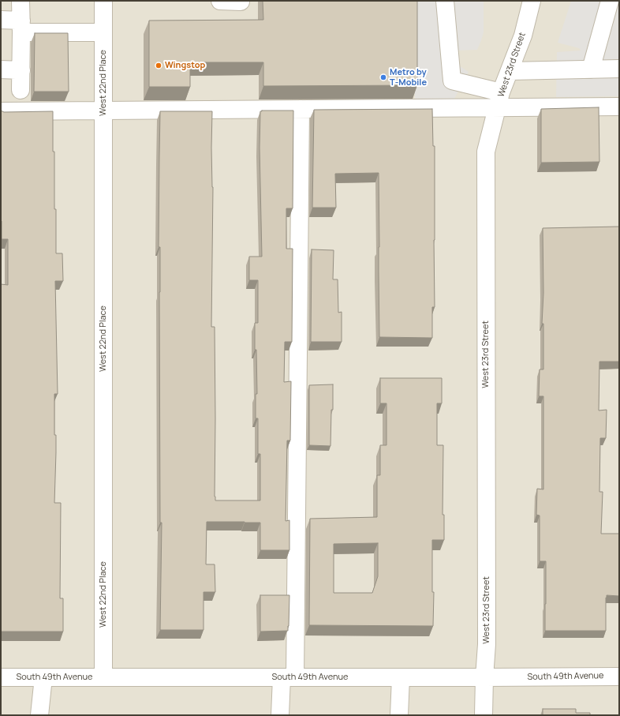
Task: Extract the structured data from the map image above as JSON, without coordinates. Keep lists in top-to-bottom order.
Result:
{
  "streets": {
    "street": ["West 23rd Street", "West 22nd Place", "South 49th Avenue"]
  },
  "crossings": [
    ["West 23rd Street", "South 49th Avenue"],
    ["West 22nd Place", "South 49th Avenue"]
  ],
  "places": ["Wingstop", "Metro by T-Mobile"]
}
